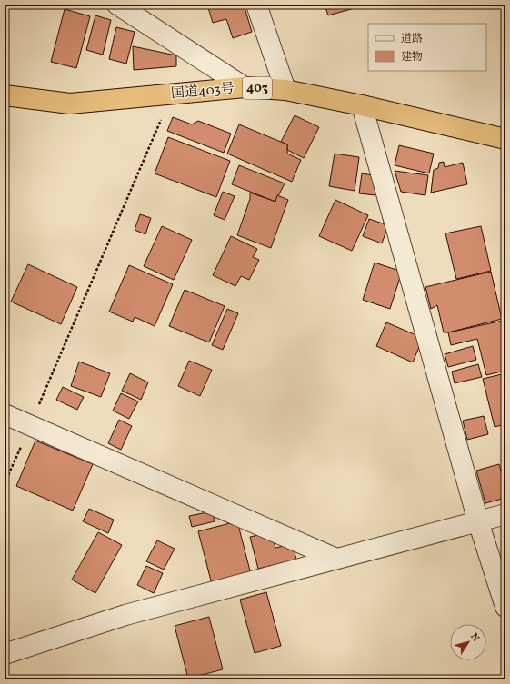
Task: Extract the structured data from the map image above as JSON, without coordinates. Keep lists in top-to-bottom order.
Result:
{
  "streets": {
    "highway": ["403", "国道403号"]
  },
  "legend": ["道路", "建物"],
  "north": "top right"
}
